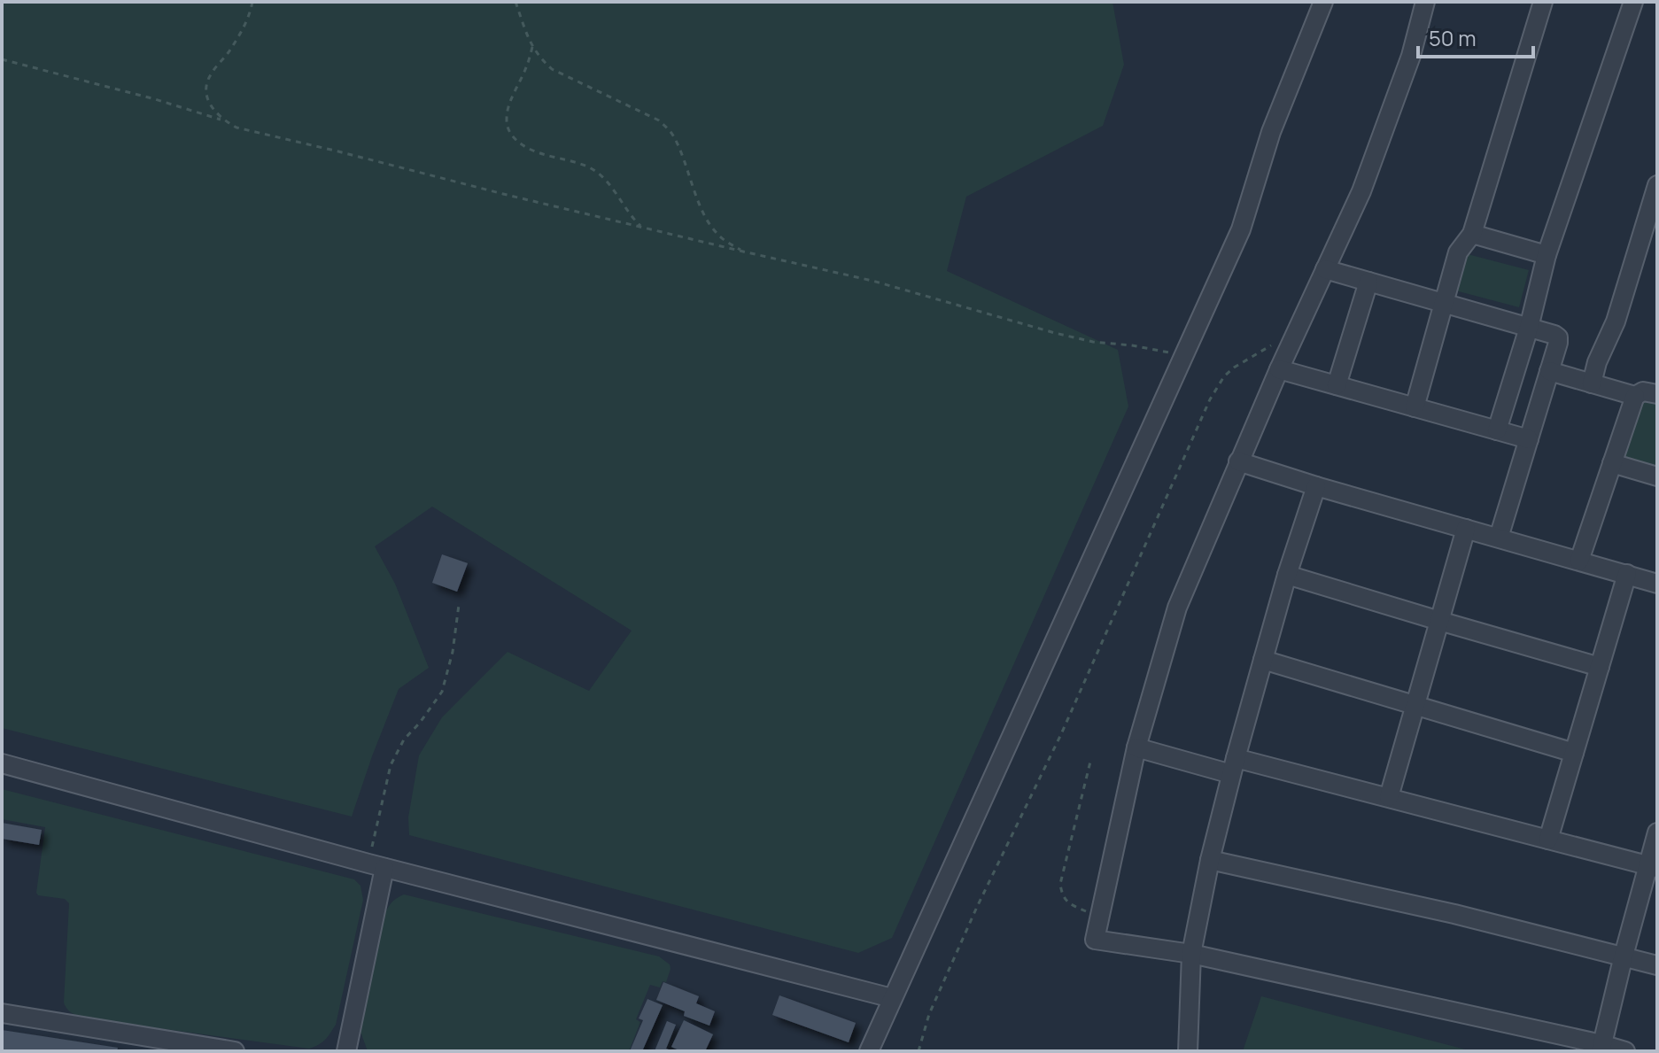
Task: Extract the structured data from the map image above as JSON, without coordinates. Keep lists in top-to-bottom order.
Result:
{
  "scale_bar": "50 m"
}
